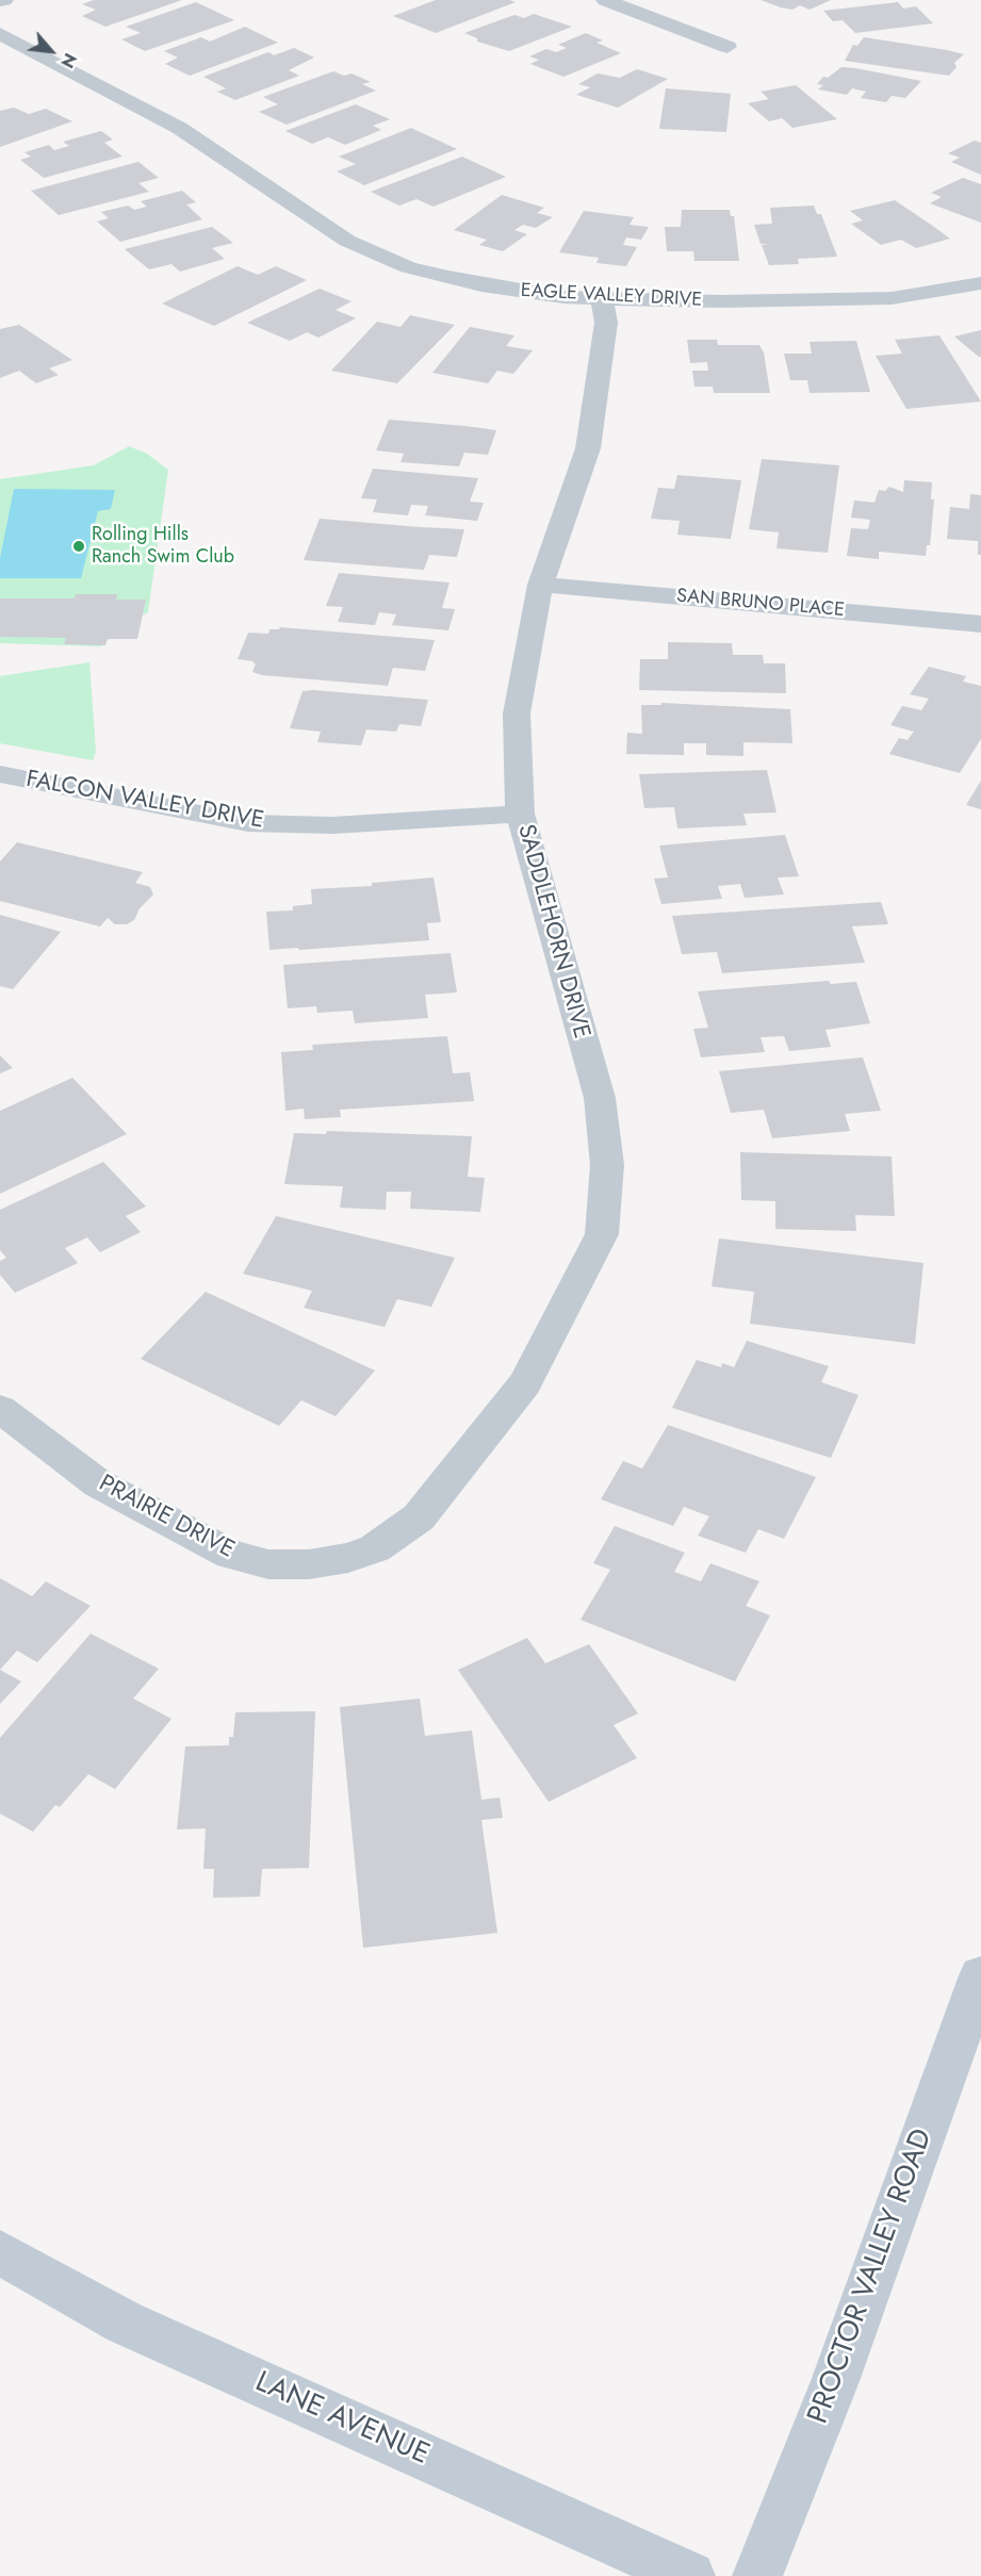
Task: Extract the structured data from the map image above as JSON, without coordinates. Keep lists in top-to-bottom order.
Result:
{
  "streets": {
    "main road": ["PROCTOR VALLEY ROAD", "LANE AVENUE"],
    "street": [
      "EAGLE VALLEY DRIVE",
      "SAN BRUNO PLACE",
      "FALCON VALLEY DRIVE",
      "SADDLEHORN DRIVE",
      "PRAIRIE DRIVE"
    ]
  },
  "crossings": [
    ["EAGLE VALLEY DRIVE", "SADDLEHORN DRIVE"],
    ["SAN BRUNO PLACE", "SADDLEHORN DRIVE"],
    ["FALCON VALLEY DRIVE", "SADDLEHORN DRIVE"],
    ["SADDLEHORN DRIVE", "PRAIRIE DRIVE"]
  ],
  "places": ["Rolling Hills Ranch Swim Club"],
  "north": "bottom right"
}
